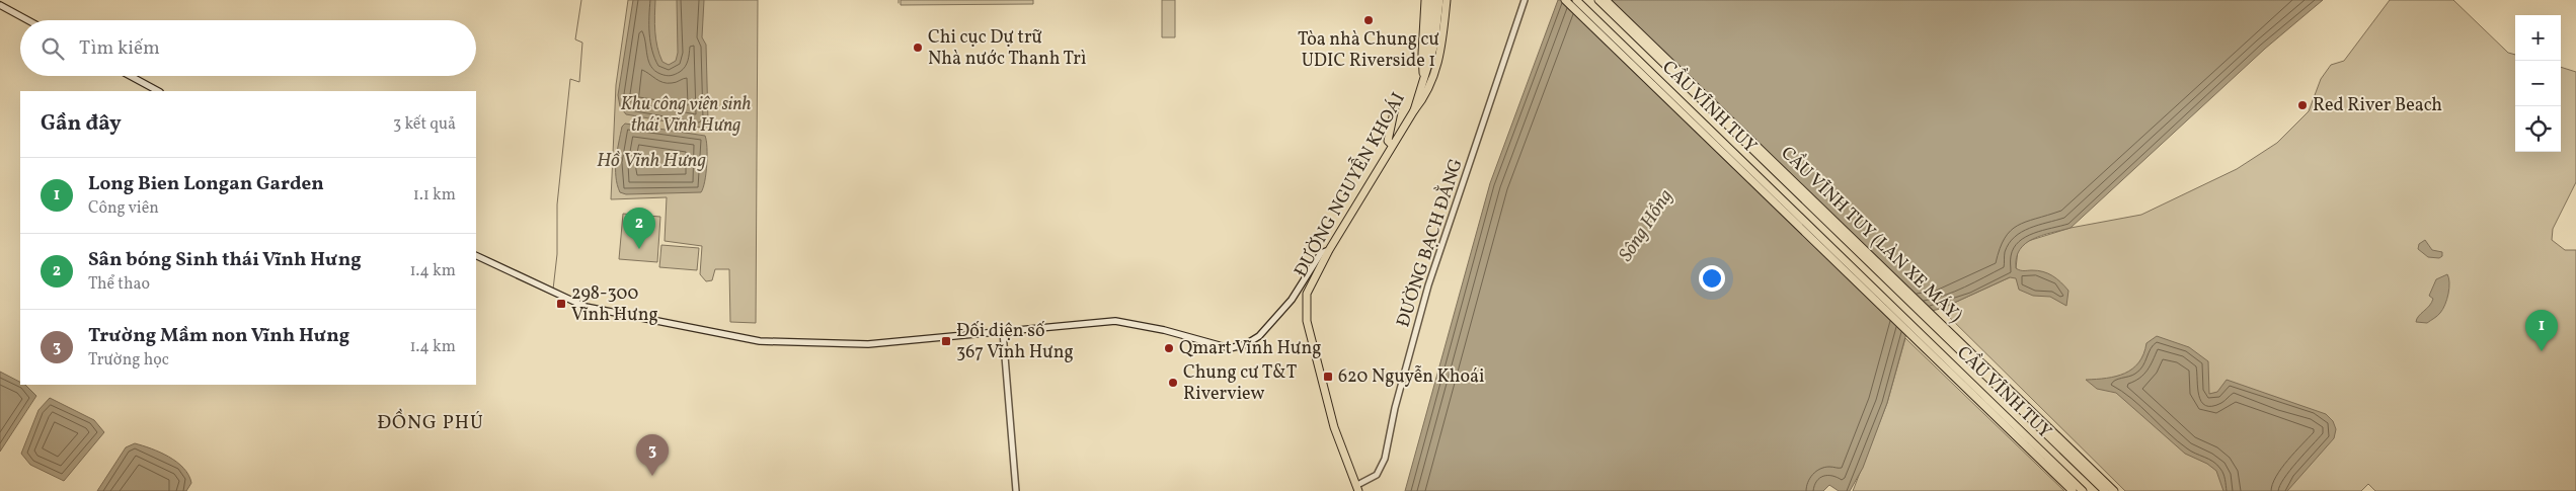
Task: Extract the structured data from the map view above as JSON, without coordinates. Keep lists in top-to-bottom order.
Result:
{
  "streets": {
    "main road": ["CẦU VĨNH TUY", "ĐƯỜNG NGUYỄN KHOÁI", "CẦU VĨNH TUY (LÀN XE MÁY)"],
    "street": ["ĐƯỜNG BẠCH ĐẰNG"]
  },
  "crossings": [
    ["ĐƯỜNG NGUYỄN KHOÁI", "ĐƯỜNG BẠCH ĐẰNG"]
  ],
  "districts": ["ĐỒNG PHÚ"],
  "water": ["Hồ Vĩnh Hưng", "Sông Hồng"],
  "parks": ["Khu công viên sinh thái Vĩnh Hưng"],
  "places": {
    "other": [
      "Tòa nhà Chung cư UDIC Riverside 1",
      "Chi cục Dự trữ Nhà nước Thanh Trì",
      "Red River Beach",
      "Qmart Vĩnh Hưng",
      "Chung cư T&T Riverview"
    ],
    "transit": ["298-300 Vĩnh Hưng", "Đối diện số 367 Vĩnh Hưng", "620 Nguyễn Khoái"]
  },
  "page": {
    "map_buttons": ["+", "−"],
    "search": "Tìm kiếm",
    "heading": ["Gần đây", "3 kết quả"],
    "list": [
      {
        "mark": "1",
        "name": "Long Bien Longan Garden",
        "note": "Công viên",
        "value": "1.1 km"
      },
      {
        "mark": "2",
        "name": "Sân bóng Sinh thái Vĩnh Hưng",
        "note": "Thể thao",
        "value": "1.4 km"
      },
      {
        "mark": "3",
        "name": "Trường Mầm non Vĩnh Hưng",
        "note": "Trường học",
        "value": "1.4 km"
      }
    ],
    "pins": ["2", "1", "3"]
  }
}
